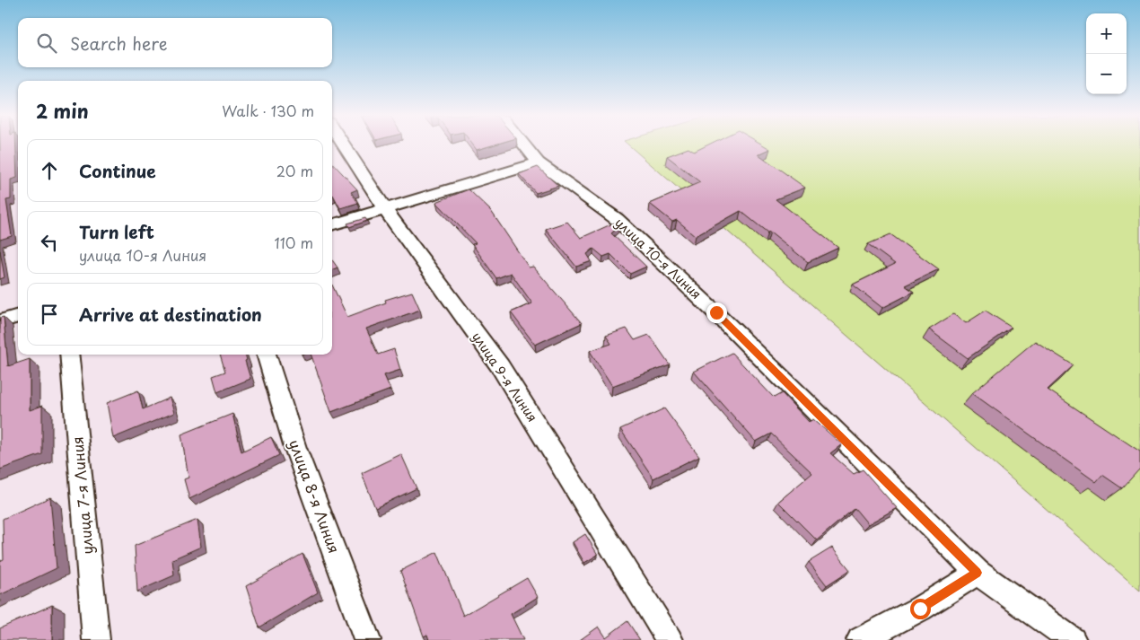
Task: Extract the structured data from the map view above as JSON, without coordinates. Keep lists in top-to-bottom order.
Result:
{
  "streets": {
    "street": [
      "улица 10-я Линия",
      "улица 9-я Линия",
      "улица 7-я Линия",
      "улица 8-я Линия"
    ]
  },
  "page": {
    "map_buttons": ["+", "−"],
    "search": "Search here",
    "heading": ["2 min", "Walk · 130 m"],
    "list": [
      ["Continue", "20 m"],
      ["Turn left", "улица 10-я Линия", "110 m"],
      "Arrive at destination"
    ]
  }
}
